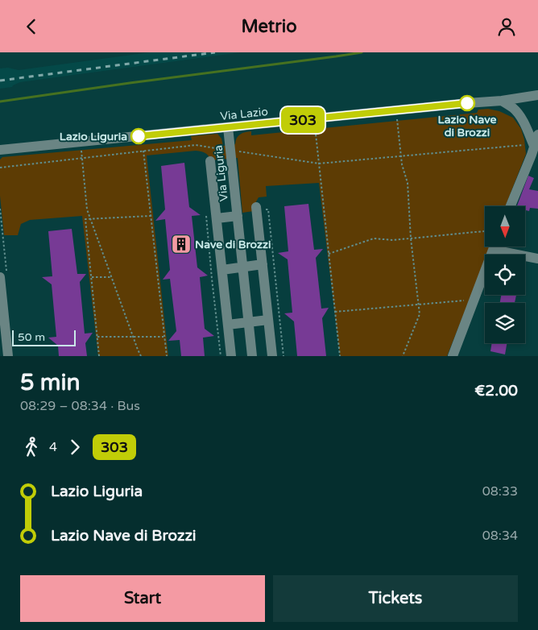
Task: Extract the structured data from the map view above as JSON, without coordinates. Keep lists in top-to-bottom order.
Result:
{
  "streets": {
    "street": ["Via Lazio", "Via Liguria"]
  },
  "crossings": [
    ["Via Lazio", "Via Liguria"]
  ],
  "places": {
    "other": ["Lazio Nave di Brozzi", "Lazio Liguria"],
    "building": ["Nave di Brozzi"]
  },
  "lines": ["bus line 303"],
  "scale_bar": "50 m",
  "north": "bottom",
  "page": {
    "header": "Metrio",
    "on_map": "303",
    "scale": "50 m",
    "heading": ["5 min", "08:29 – 08:34 · Bus", "€2.00"],
    "legs": ["4", "303"],
    "list": [
      {
        "name": "Lazio Liguria",
        "value": "08:33"
      },
      {
        "name": "Lazio Nave di Brozzi",
        "value": "08:34"
      }
    ],
    "buttons": ["Start", "Tickets"]
  }
}
